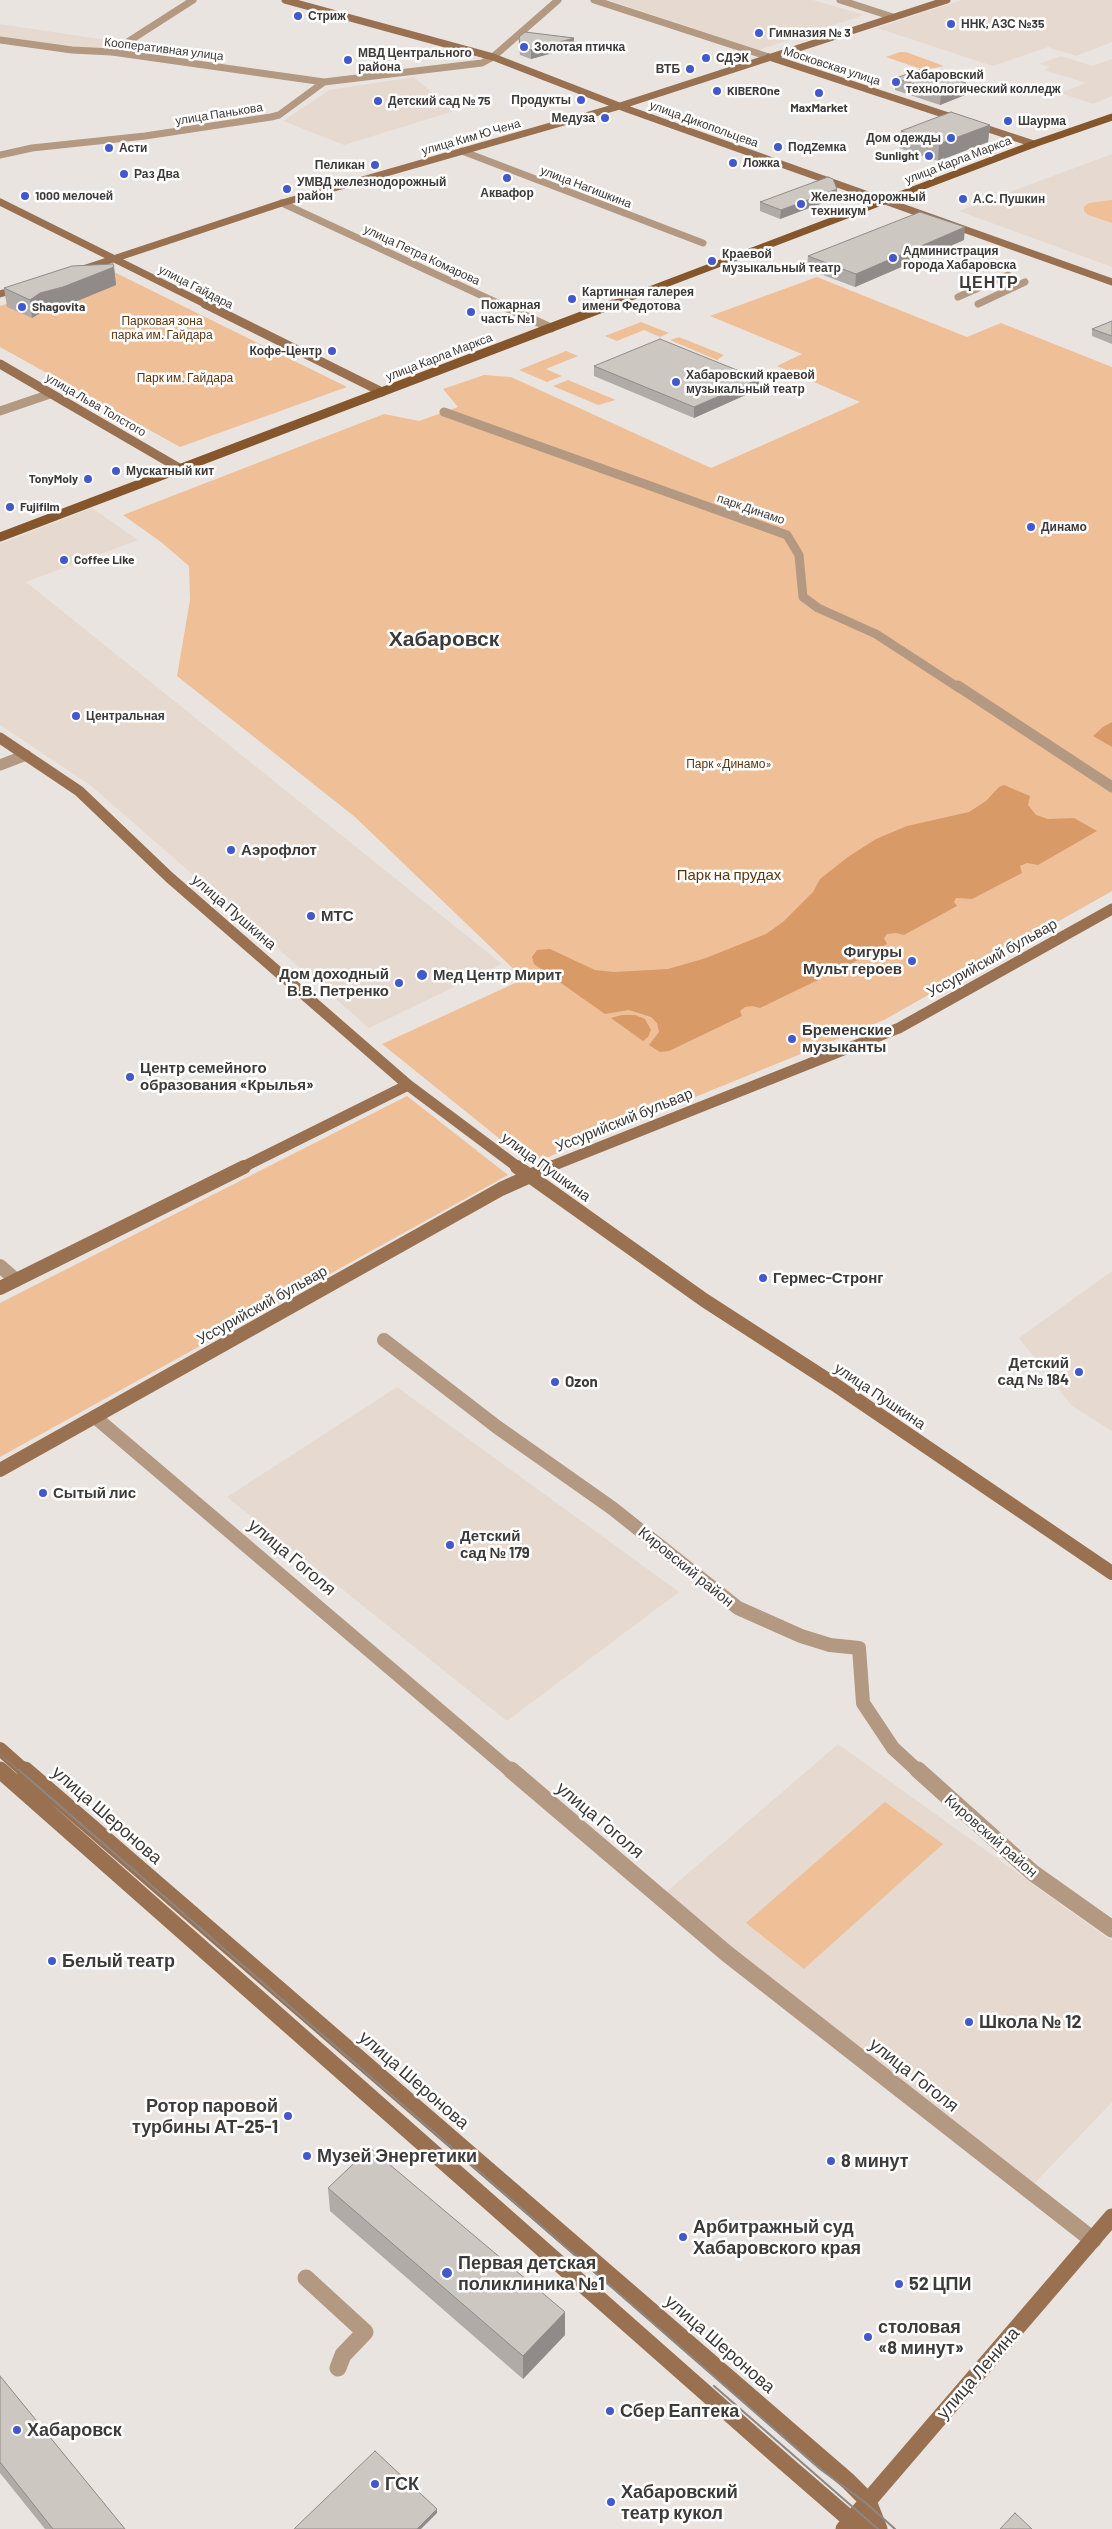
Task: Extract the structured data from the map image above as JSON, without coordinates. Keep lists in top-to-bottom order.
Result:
{
  "streets": {
    "main road": ["улица Карла Маркса"],
    "street": [
      "Кооперативная улица",
      "Московская улица",
      "улица Панькова",
      "улица Дикопольцева",
      "улица Ким Ю Чена",
      "улица Нагишкина",
      "улица Петра Комарова",
      "улица Гайдара",
      "улица Льва Толстого",
      "парк Динамо",
      "улица Пушкина",
      "Уссурийский бульвар",
      "улица Гоголя",
      "Кировский район",
      "улица Шеронова",
      "улица Ленина"
    ]
  },
  "crossings": [
    ["Кооперативная улица", "улица Панькова"],
    ["Московская улица", "улица Ким Ю Чена"],
    ["Московская улица", "улица Карла Маркса"],
    ["улица Панькова", "улица Дикопольцева"],
    ["улица Дикопольцева", "улица Ким Ю Чена"],
    ["улица Дикопольцева", "улица Карла Маркса"],
    ["улица Ким Ю Чена", "улица Нагишкина"],
    ["улица Ким Ю Чена", "улица Петра Комарова"],
    ["улица Ким Ю Чена", "улица Гайдара"],
    ["улица Карла Маркса", "улица Петра Комарова"],
    ["улица Карла Маркса", "улица Гайдара"],
    ["улица Карла Маркса", "улица Льва Толстого"],
    ["улица Пушкина", "Уссурийский бульвар"],
    ["Уссурийский бульвар", "улица Гоголя"],
    ["улица Гоголя", "улица Ленина"],
    ["улица Шеронова", "улица Ленина"]
  ],
  "districts": ["ЦЕНТР", "Хабаровск"],
  "parks": [
    "Парковая зона парка им. Гайдара",
    "Парк им. Гайдара",
    "Парк «Динамо»",
    "Парк на прудах"
  ],
  "places": [
    "Стриж",
    "ННК, АЗС №35",
    "Гимназия № 3",
    "Золотая птичка",
    "СДЭК",
    "МВД Центрального района",
    "ВТБ",
    "Хабаровский технологический колледж",
    "KIBEROne",
    "MaxMarket",
    "Продукты",
    "Детский сад № 75",
    "Медуза",
    "Шаурма",
    "Дом одежды",
    "ПодZемка",
    "Асти",
    "Sunlight",
    "Ложка",
    "Пеликан",
    "Раз Два",
    "Аквафор",
    "УМВД железнодорожный район",
    "1000 мелочей",
    "А.С. Пушкин",
    "Железнодорожный техникум",
    "Администрация города Хабаровска",
    "Краевой музыкальный театр",
    "Картинная галерея имени Федотова",
    "Shagovita",
    "Пожарная часть №1",
    "Кофе-Центр",
    "Хабаровский краевой музыкальный театр",
    "Мускатный кит",
    "TonyMoly",
    "Fujifilm",
    "Динамо",
    "Coffee Like",
    "Центральная",
    "Аэрофлот",
    "МТС",
    "Фигуры Мульт героев",
    "Мед Центр Мирит",
    "Дом доходный В.В. Петренко",
    "Бременские музыканты",
    "Центр семейного образования «Крылья»",
    "Гермес-Стронг",
    "Детский сад № 184",
    "Ozon",
    "Сытый лис",
    "Детский сад № 179",
    "Белый театр",
    "Школа № 12",
    "Ротор паровой турбины АТ-25-1",
    "Музей Энергетики",
    "8 минут",
    "Арбитражный суд Хабаровского края",
    "Первая детская поликлиника №1",
    "52 ЦПИ",
    "столовая «8 минут»",
    "Сбер Еаптека",
    "Хабаровск",
    "ГСК",
    "Хабаровский театр кукол"
  ]
}
